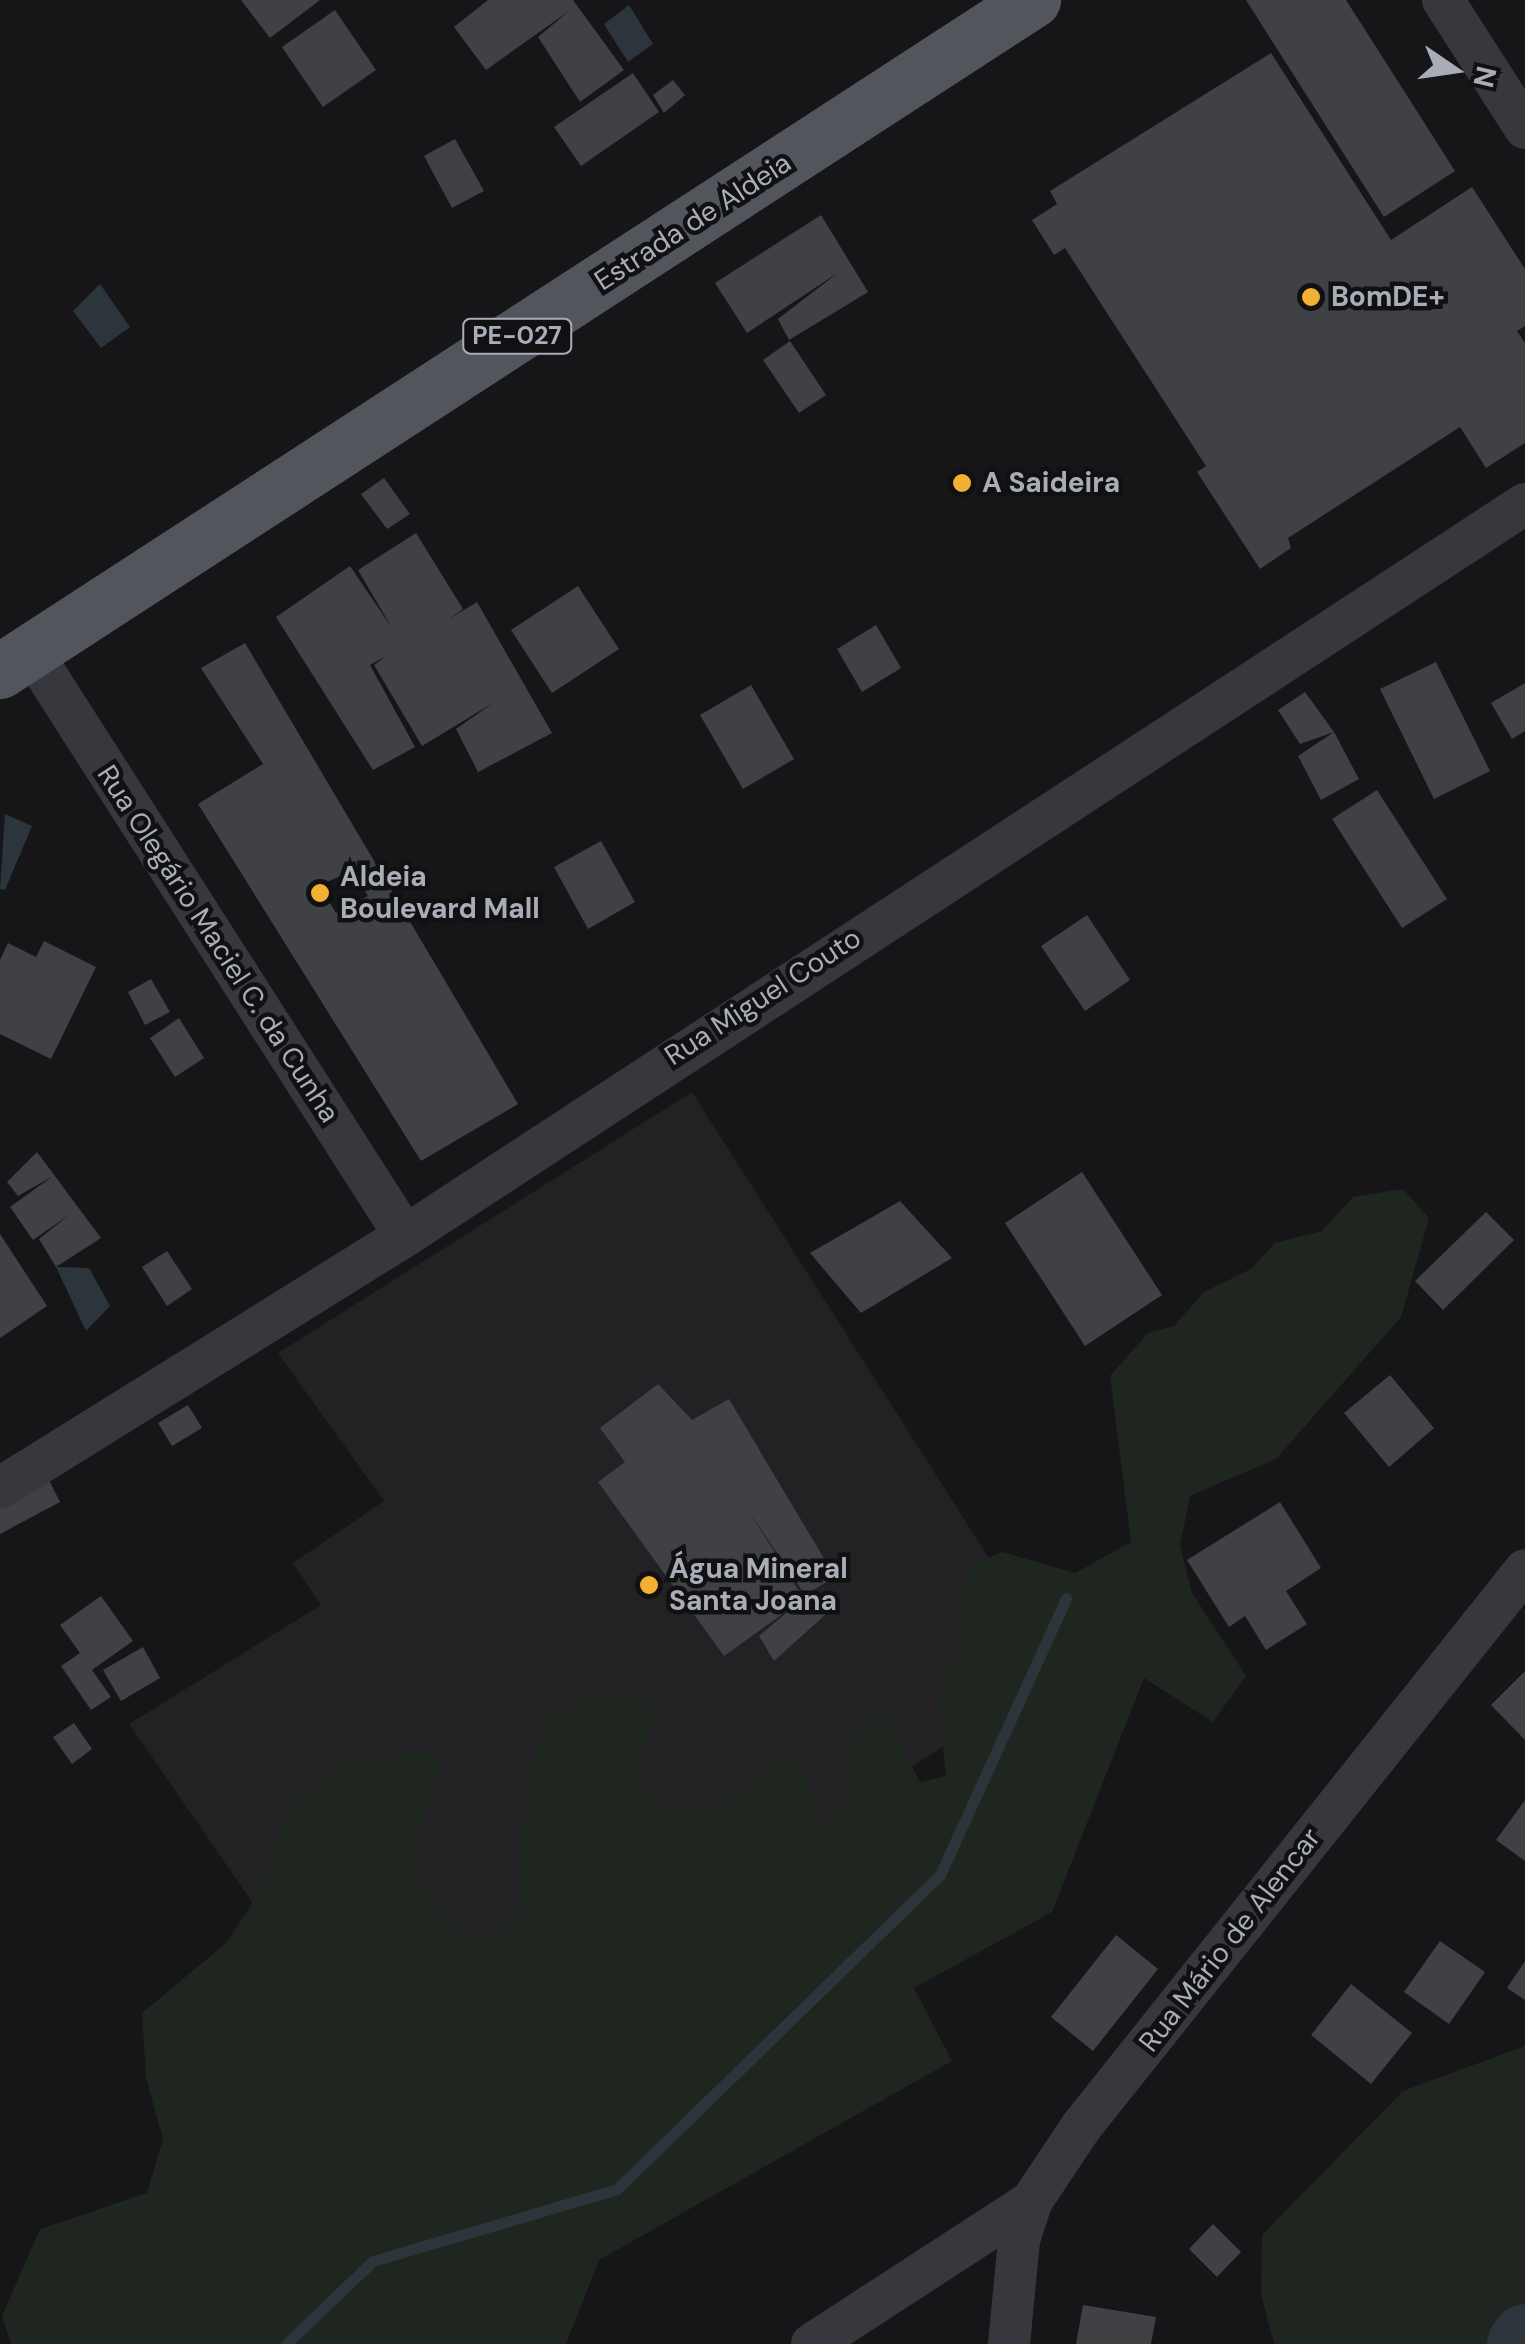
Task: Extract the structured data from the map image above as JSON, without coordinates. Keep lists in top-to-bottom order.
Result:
{
  "streets": {
    "main road": ["Estrada de Aldeia", "PE-027"],
    "street": ["Rua Olegário Maciel C. da Cunha", "Rua Miguel Couto", "Rua Mário de Alencar"]
  },
  "crossings": [
    ["Estrada de Aldeia", "Rua Olegário Maciel C. da Cunha"],
    ["Rua Olegário Maciel C. da Cunha", "Rua Miguel Couto"]
  ],
  "places": [
    "BomDE+",
    "A Saideira",
    "Aldeia Boulevard Mall",
    "Água Mineral Santa Joana"
  ],
  "north": "right"
}
